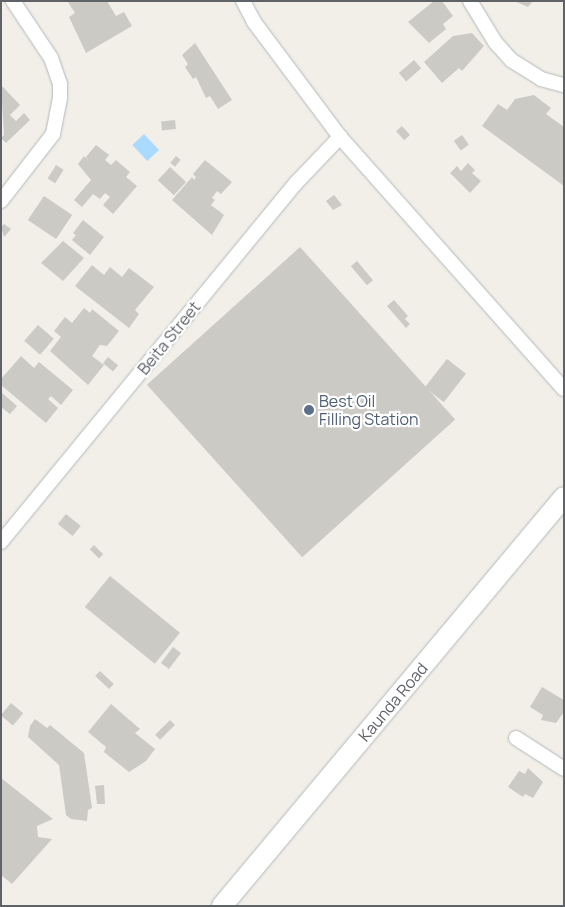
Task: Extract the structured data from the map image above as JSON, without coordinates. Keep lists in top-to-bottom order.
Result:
{
  "streets": {
    "main road": ["Kaunda Road"],
    "street": ["Beita Street"]
  },
  "places": ["Best Oil Filling Station"]
}
